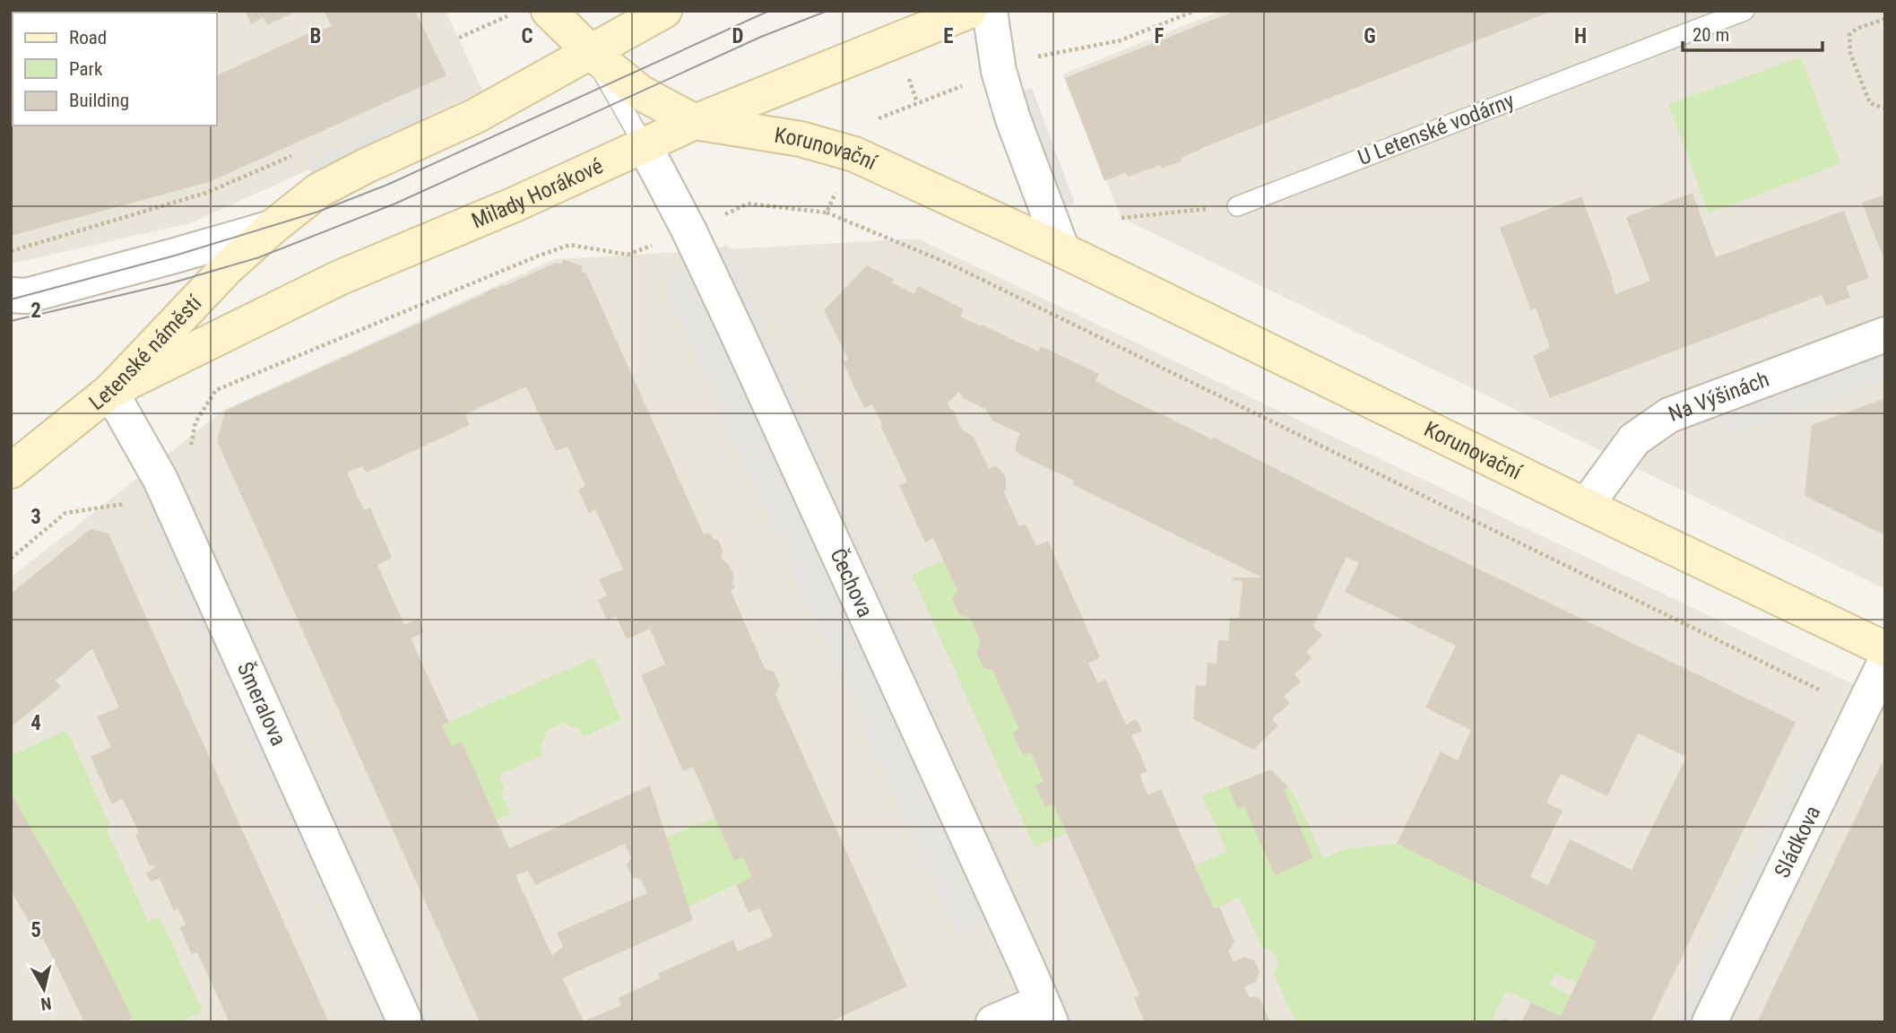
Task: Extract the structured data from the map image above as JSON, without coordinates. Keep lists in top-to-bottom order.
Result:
{
  "streets": {
    "main road": ["Korunovační", "Milady Horákové", "Letenské náměstí"],
    "street": [
      "Na Výšinách",
      "Čechova",
      "Šmeralova",
      "Sládkova"
    ],
    "lane": ["U Letenské vodárny"]
  },
  "crossings": [
    ["Korunovační", "Milady Horákové"],
    ["Korunovační", "Na Výšinách"],
    ["Milady Horákové", "Letenské náměstí"],
    ["Milady Horákové", "Čechova"],
    ["Milady Horákové", "Šmeralova"],
    ["Letenské náměstí", "Šmeralova"]
  ],
  "legend": ["Road", "Park", "Building"],
  "scale_bar": "20 m",
  "north": "bottom",
  "grid": {
    "columns": [
      "B",
      "C",
      "D",
      "E",
      "F",
      "G",
      "H"
    ],
    "rows": [
      "2",
      "3",
      "4",
      "5"
    ]
  }
}
